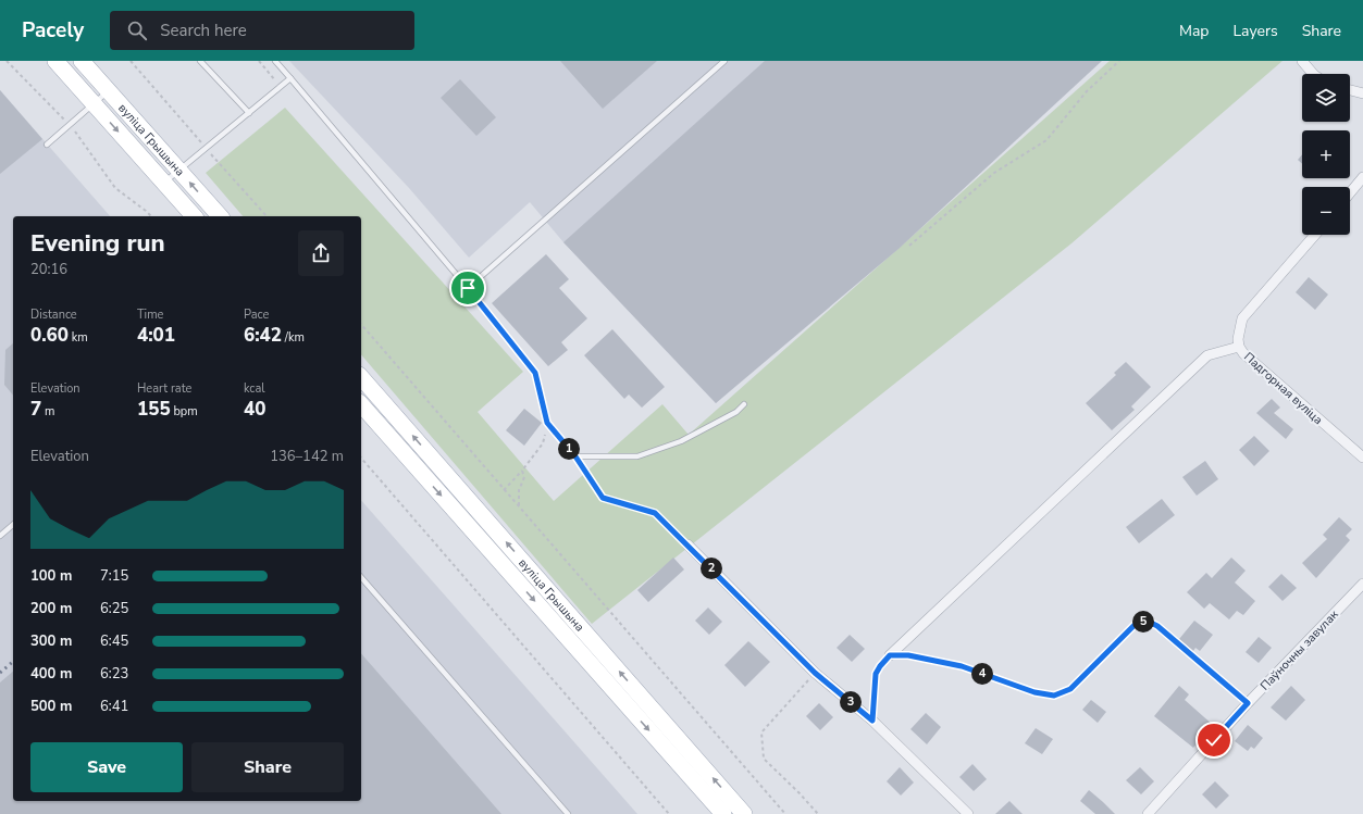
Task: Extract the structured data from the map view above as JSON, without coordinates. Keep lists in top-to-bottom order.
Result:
{
  "streets": {
    "main road": ["вуліца Грышына"],
    "street": ["Падгорная вуліца", "Паўночны завулак"]
  },
  "page": {
    "header": "Pacely",
    "search": "Search here",
    "nav": ["Map", "Layers", "Share"],
    "map_buttons": ["+", "−"],
    "heading": ["Evening run", "20:16"],
    "stats": [
      ["Distance", "0.60 km"],
      ["Time", "4:01"],
      ["Pace", "6:42 /km"],
      ["Elevation", "7 m"],
      ["Heart rate", "155 bpm"],
      ["kcal", "40"]
    ],
    "pins": [
      "1",
      "2",
      "5",
      "4",
      "3"
    ],
    "chart": ["Elevation", "136–142 m"],
    "list": [
      {
        "name": "100 m",
        "note": "7:15"
      },
      {
        "name": "200 m",
        "note": "6:25"
      },
      {
        "name": "300 m",
        "note": "6:45"
      },
      {
        "name": "400 m",
        "note": "6:23"
      },
      {
        "name": "500 m",
        "note": "6:41"
      }
    ],
    "buttons": ["Save", "Share"]
  }
}
